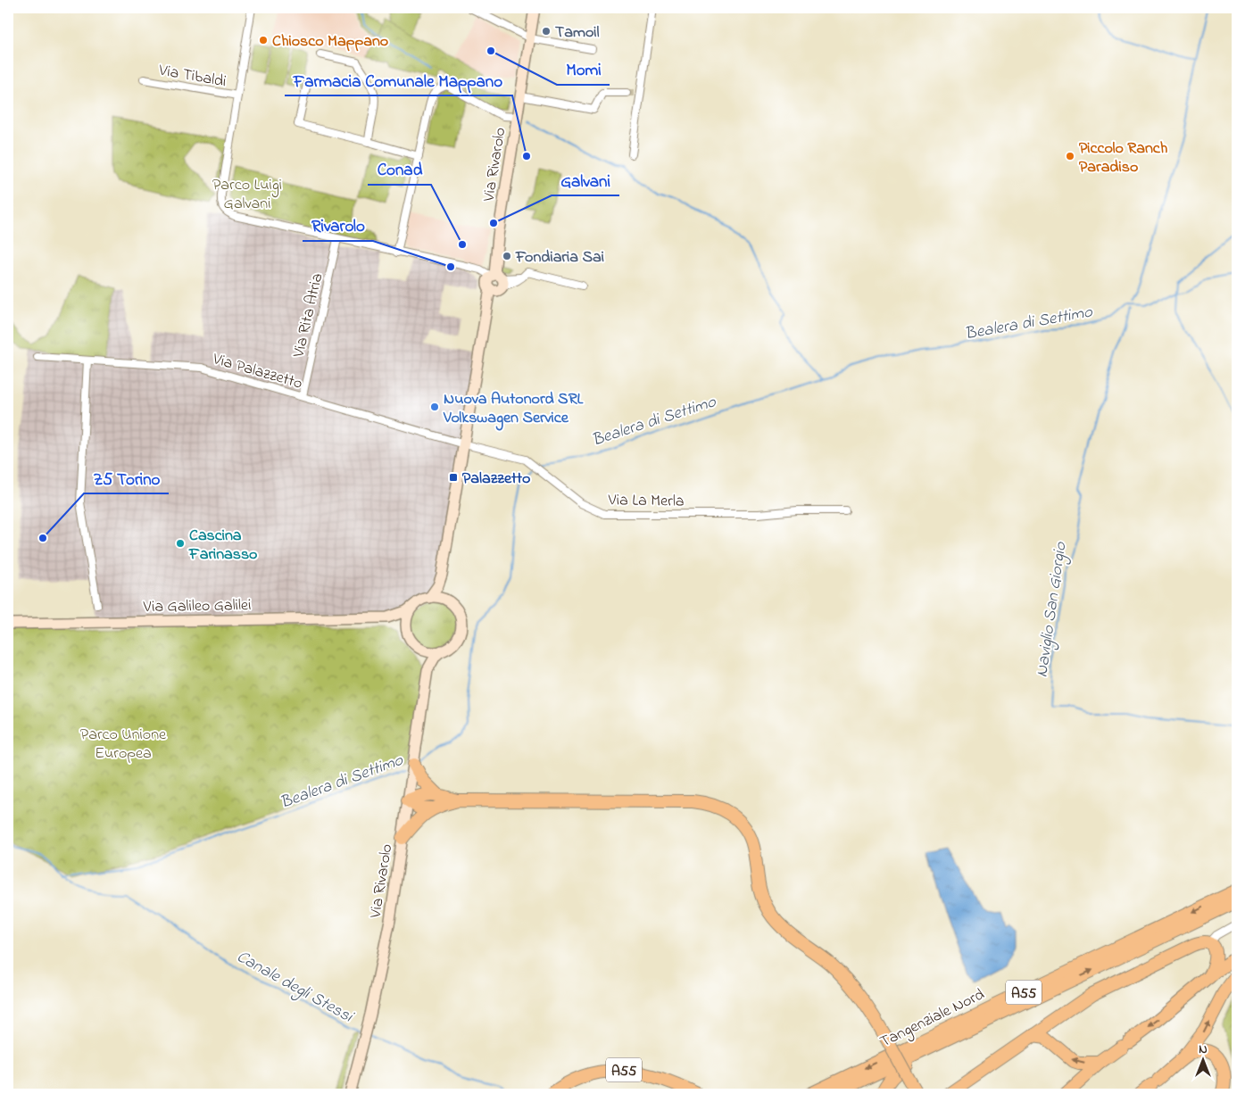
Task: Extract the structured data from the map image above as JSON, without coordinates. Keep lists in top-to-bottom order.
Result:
{
  "streets": {
    "highway": ["A55", "Tangenziale Nord"],
    "main road": ["Via Rivarolo", "Via Galileo Galilei"],
    "street": [
      "Via Tibaldi",
      "Via Rita Atria",
      "Via Palazzetto",
      "Via La Merla"
    ]
  },
  "crossings": [
    ["Via Tibaldi", "Via Rita Atria"],
    ["Via Rivarolo", "Via Galileo Galilei"],
    ["Via Rita Atria", "Via Palazzetto"],
    ["Via Palazzetto", "Via La Merla"]
  ],
  "water": ["Bealera di Settimo", "Naviglio San Giorgio", "Canale degli Stessi"],
  "parks": ["Parco Luigi Galvani", "Parco Unione Europea"],
  "places": {
    "other": [
      "Tamoil",
      "Chiosco Mappano",
      "Momi",
      "Farmacia Comunale Mappano",
      "Piccolo Ranch Paradiso",
      "Galvani",
      "Conad",
      "Fondiaria Sai",
      "Rivarolo",
      "Nuova Autonord SRL Volkswagen Service",
      "Z5 Torino",
      "Cascina Farinasso"
    ],
    "transit": ["Palazzetto"]
  },
  "north": "top"
}
